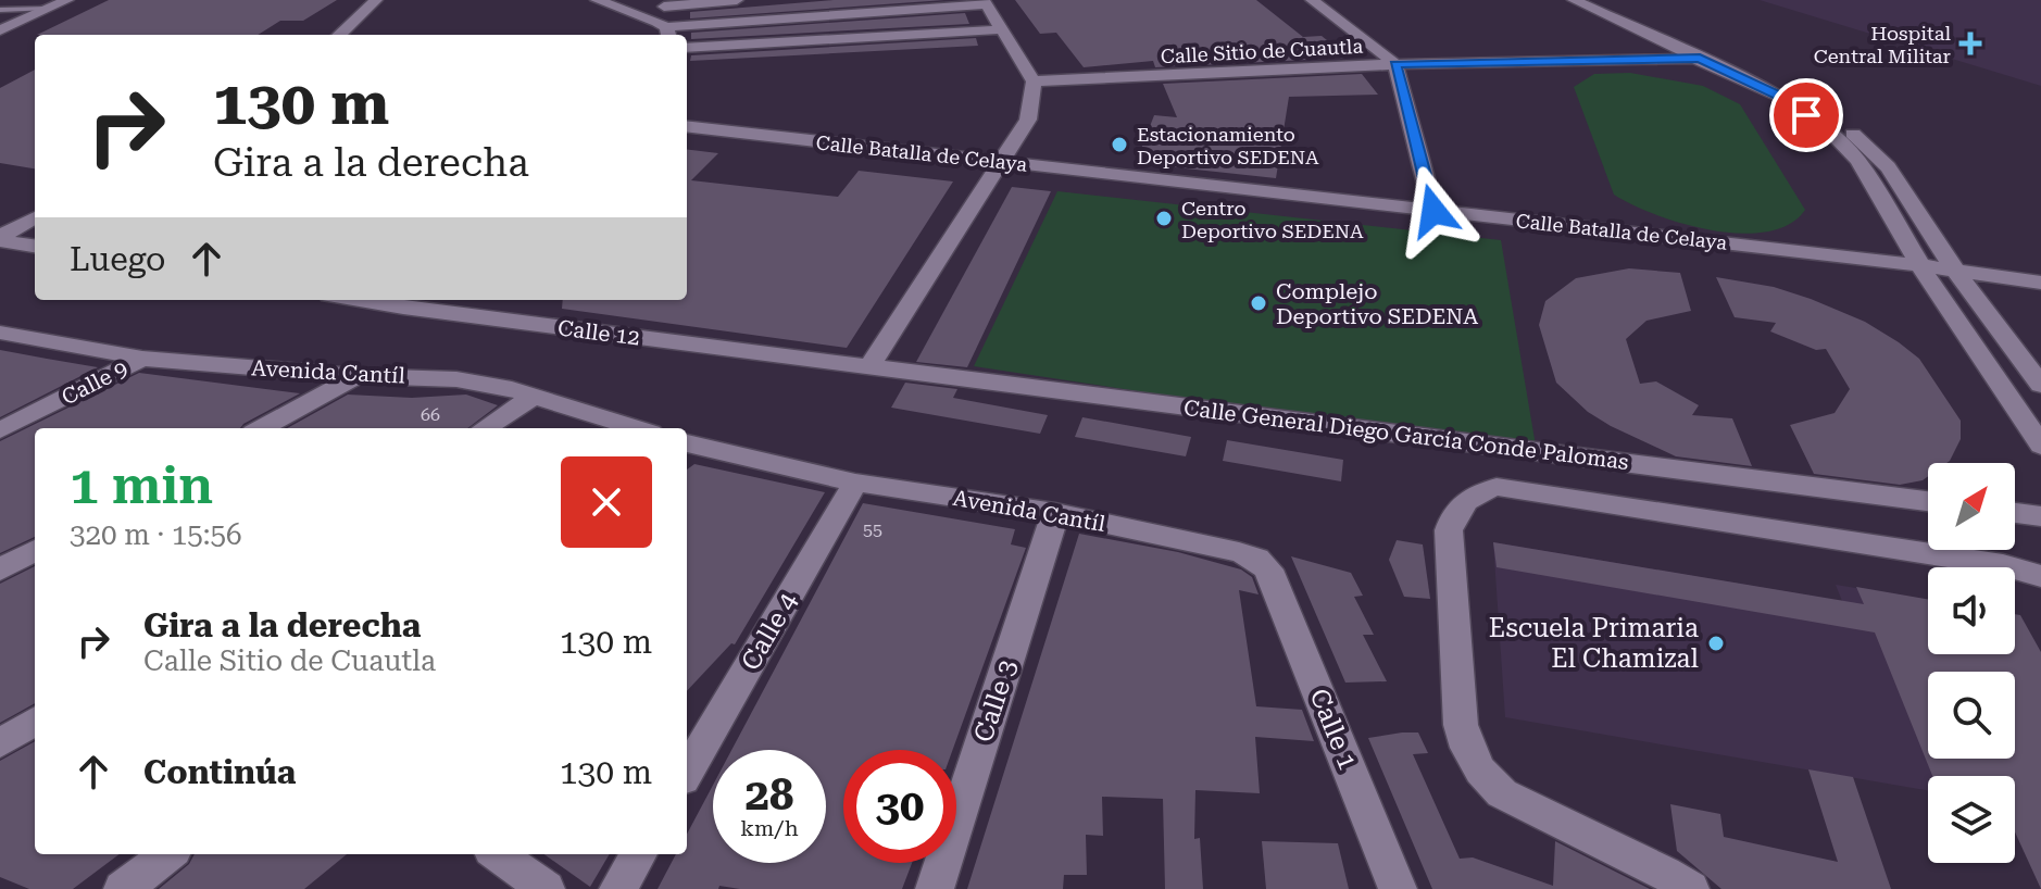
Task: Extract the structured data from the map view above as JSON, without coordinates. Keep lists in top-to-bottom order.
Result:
{
  "streets": {
    "street": [
      "Calle Sitio de Cuautla",
      "Calle Batalla de Celaya",
      "Calle 12",
      "Avenida Cantíl",
      "Calle 9",
      "Calle General Diego García Conde Palomas",
      "Calle 4",
      "Calle 3",
      "Calle 1"
    ]
  },
  "crossings": [
    ["Calle 12", "Calle General Diego García Conde Palomas"],
    ["Avenida Cantíl", "Calle 9"],
    ["Avenida Cantíl", "Calle 4"],
    ["Avenida Cantíl", "Calle 3"],
    ["Avenida Cantíl", "Calle 1"]
  ],
  "places": {
    "health": ["Hospital Central Militar"],
    "other": [
      "Estacionamiento Deportivo SEDENA",
      "Centro Deportivo SEDENA",
      "Complejo Deportivo SEDENA",
      "Escuela Primaria El Chamizal"
    ]
  },
  "house_numbers": ["66", "55"],
  "north": "top right",
  "page": {
    "turn": ["130 m", "Gira a la derecha"],
    "then": "Luego",
    "heading": ["1 min", "320 m · 15:56"],
    "list": [
      {
        "name": "Gira a la derecha",
        "note": "Calle Sitio de Cuautla",
        "value": "130 m"
      },
      {
        "name": "Continúa",
        "value": "130 m"
      }
    ],
    "speed": "28 km/h",
    "limit": "30"
  }
}
